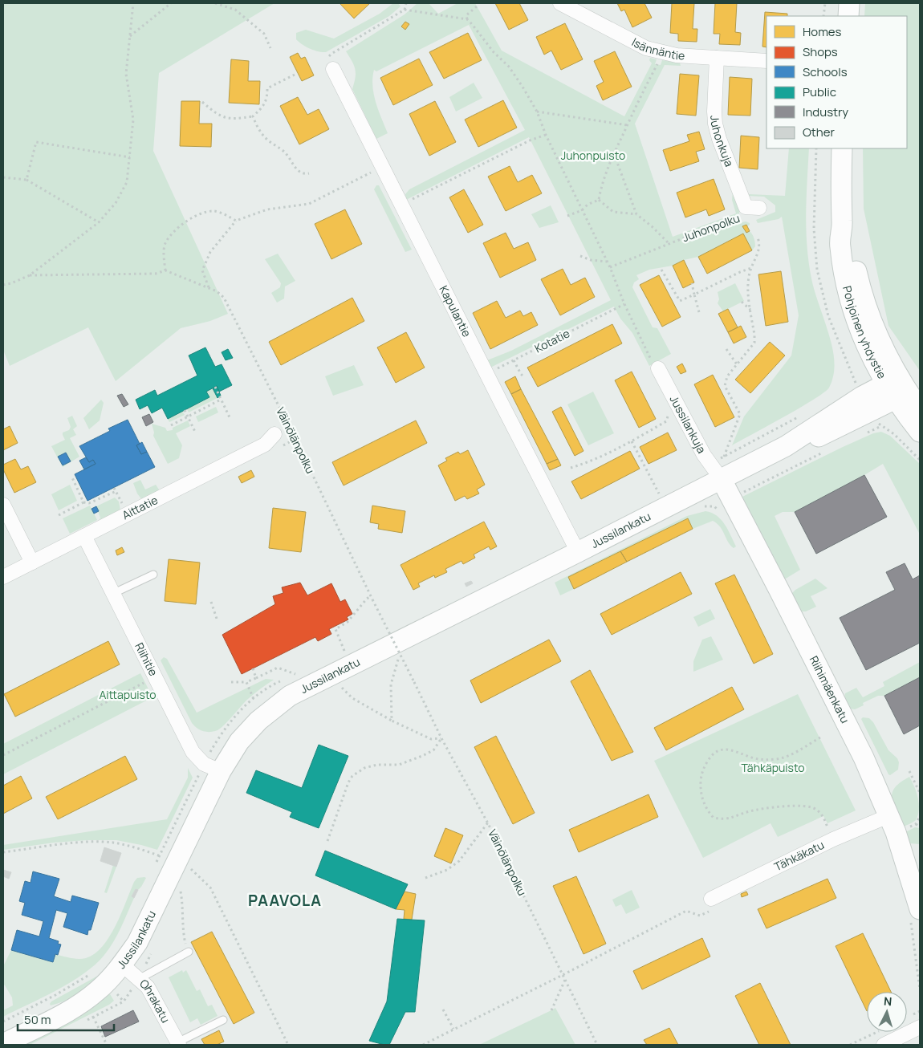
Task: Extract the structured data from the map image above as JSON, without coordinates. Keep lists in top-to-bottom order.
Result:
{
  "streets": {
    "main road": ["Pohjoinen yhdystie", "Jussilankatu", "Riihimäenkatu"],
    "street": [
      "Isännäntie",
      "Juhonkuja",
      "Kapulantie",
      "Jussilankuja",
      "Aittatie",
      "Riihitie",
      "Tähkäkatu",
      "Ohrakatu"
    ],
    "path": ["Juhonpolku", "Kotatie", "Väinölänpolku"]
  },
  "crossings": [
    ["Isännäntie", "Juhonkuja"],
    ["Juhonkuja", "Juhonpolku"],
    ["Kapulantie", "Kotatie"],
    ["Kapulantie", "Jussilankatu"],
    ["Pohjoinen yhdystie", "Jussilankatu"],
    ["Jussilankuja", "Jussilankatu"],
    ["Jussilankuja", "Riihimäenkatu"],
    ["Aittatie", "Riihitie"],
    ["Jussilankatu", "Riihitie"],
    ["Jussilankatu", "Riihimäenkatu"],
    ["Jussilankatu", "Ohrakatu"],
    ["Riihimäenkatu", "Tähkäkatu"]
  ],
  "districts": ["PAAVOLA"],
  "parks": ["Juhonpuisto", "Aittapuisto", "Tähkäpuisto"],
  "legend": [
    "Homes",
    "Shops",
    "Schools",
    "Public",
    "Industry",
    "Other"
  ],
  "scale_bar": "50 m",
  "north": "top"
}
